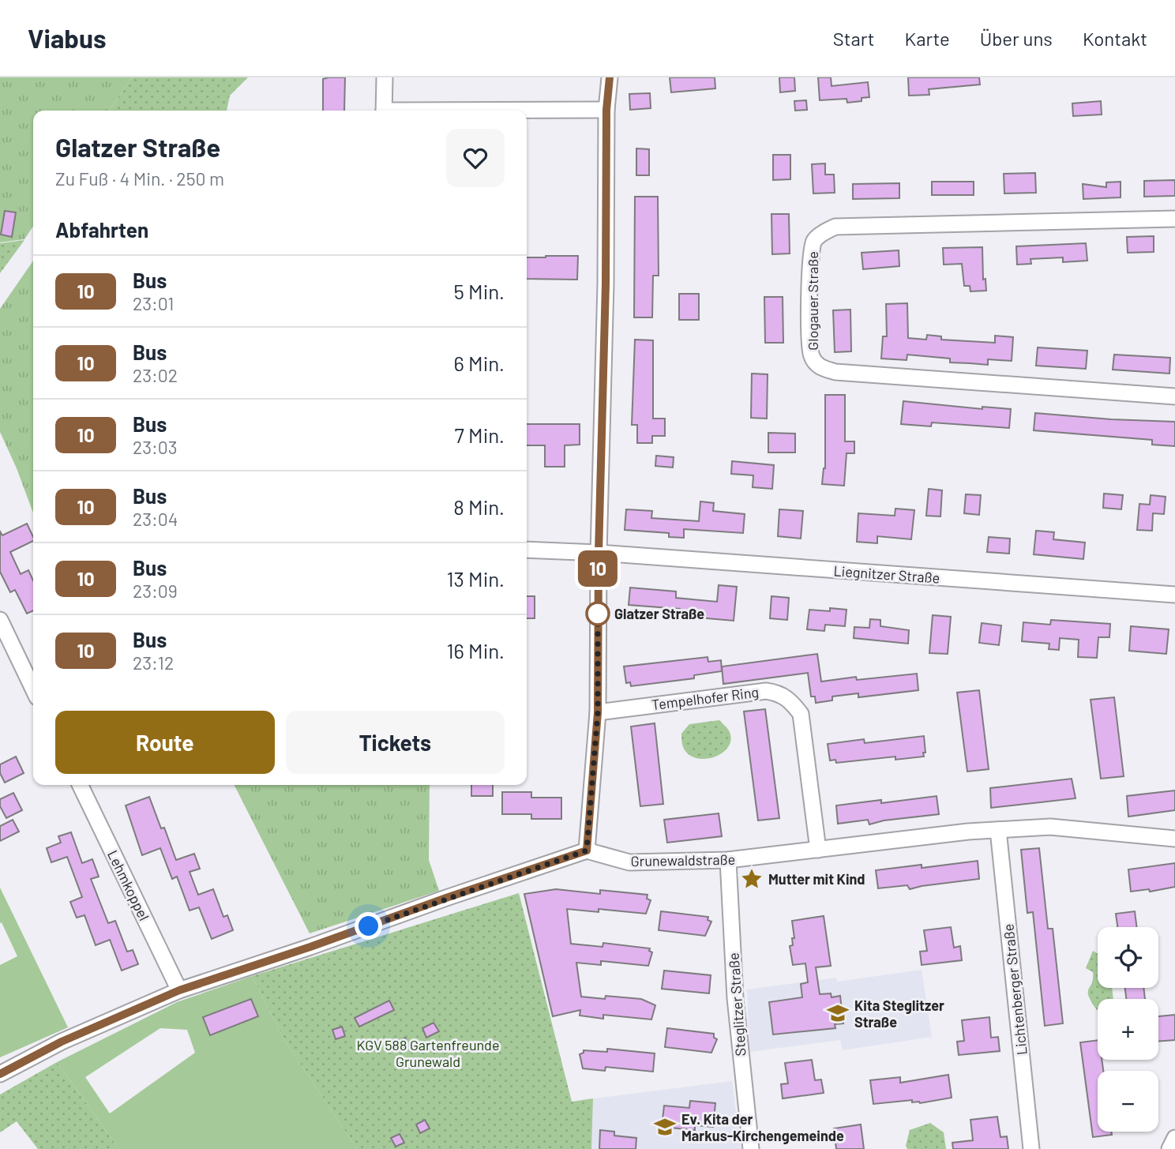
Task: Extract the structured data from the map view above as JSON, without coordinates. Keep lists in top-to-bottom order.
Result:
{
  "streets": {
    "street": [
      "Glogauer Straße",
      "Liegnitzer Straße",
      "Tempelhofer Ring",
      "Grunewaldstraße",
      "Lehmkoppel",
      "Lichtenberger Straße",
      "Steglitzer Straße"
    ]
  },
  "crossings": [
    ["Tempelhofer Ring", "Grunewaldstraße"],
    ["Grunewaldstraße", "Lichtenberger Straße"],
    ["Grunewaldstraße", "Steglitzer Straße"]
  ],
  "parks": ["KGV 588 Gartenfreunde Grunewald"],
  "places": {
    "other": ["Glatzer Straße"],
    "place": ["Mutter mit Kind"],
    "school or university": ["Kita Steglitzer Straße", "Ev. Kita der Markus-Kirchengemeinde"]
  },
  "lines": ["bus line 10"],
  "page": {
    "header": "Viabus",
    "nav": [
      "Start",
      "Karte",
      "Über uns",
      "Kontakt"
    ],
    "on_map": "10",
    "heading": [
      ["Glatzer Straße", "Zu Fuß · 4 Min. · 250 m"],
      "Abfahrten"
    ],
    "list": [
      {
        "mark": "10",
        "name": "Bus",
        "note": "23:01",
        "value": "5 Min."
      },
      {
        "mark": "10",
        "name": "Bus",
        "note": "23:02",
        "value": "6 Min."
      },
      {
        "mark": "10",
        "name": "Bus",
        "note": "23:03",
        "value": "7 Min."
      },
      {
        "mark": "10",
        "name": "Bus",
        "note": "23:04",
        "value": "8 Min."
      },
      {
        "mark": "10",
        "name": "Bus",
        "note": "23:09",
        "value": "13 Min."
      },
      {
        "mark": "10",
        "name": "Bus",
        "note": "23:12",
        "value": "16 Min."
      }
    ],
    "buttons": ["Route", "Tickets"],
    "map_buttons": ["+", "−"]
  }
}
